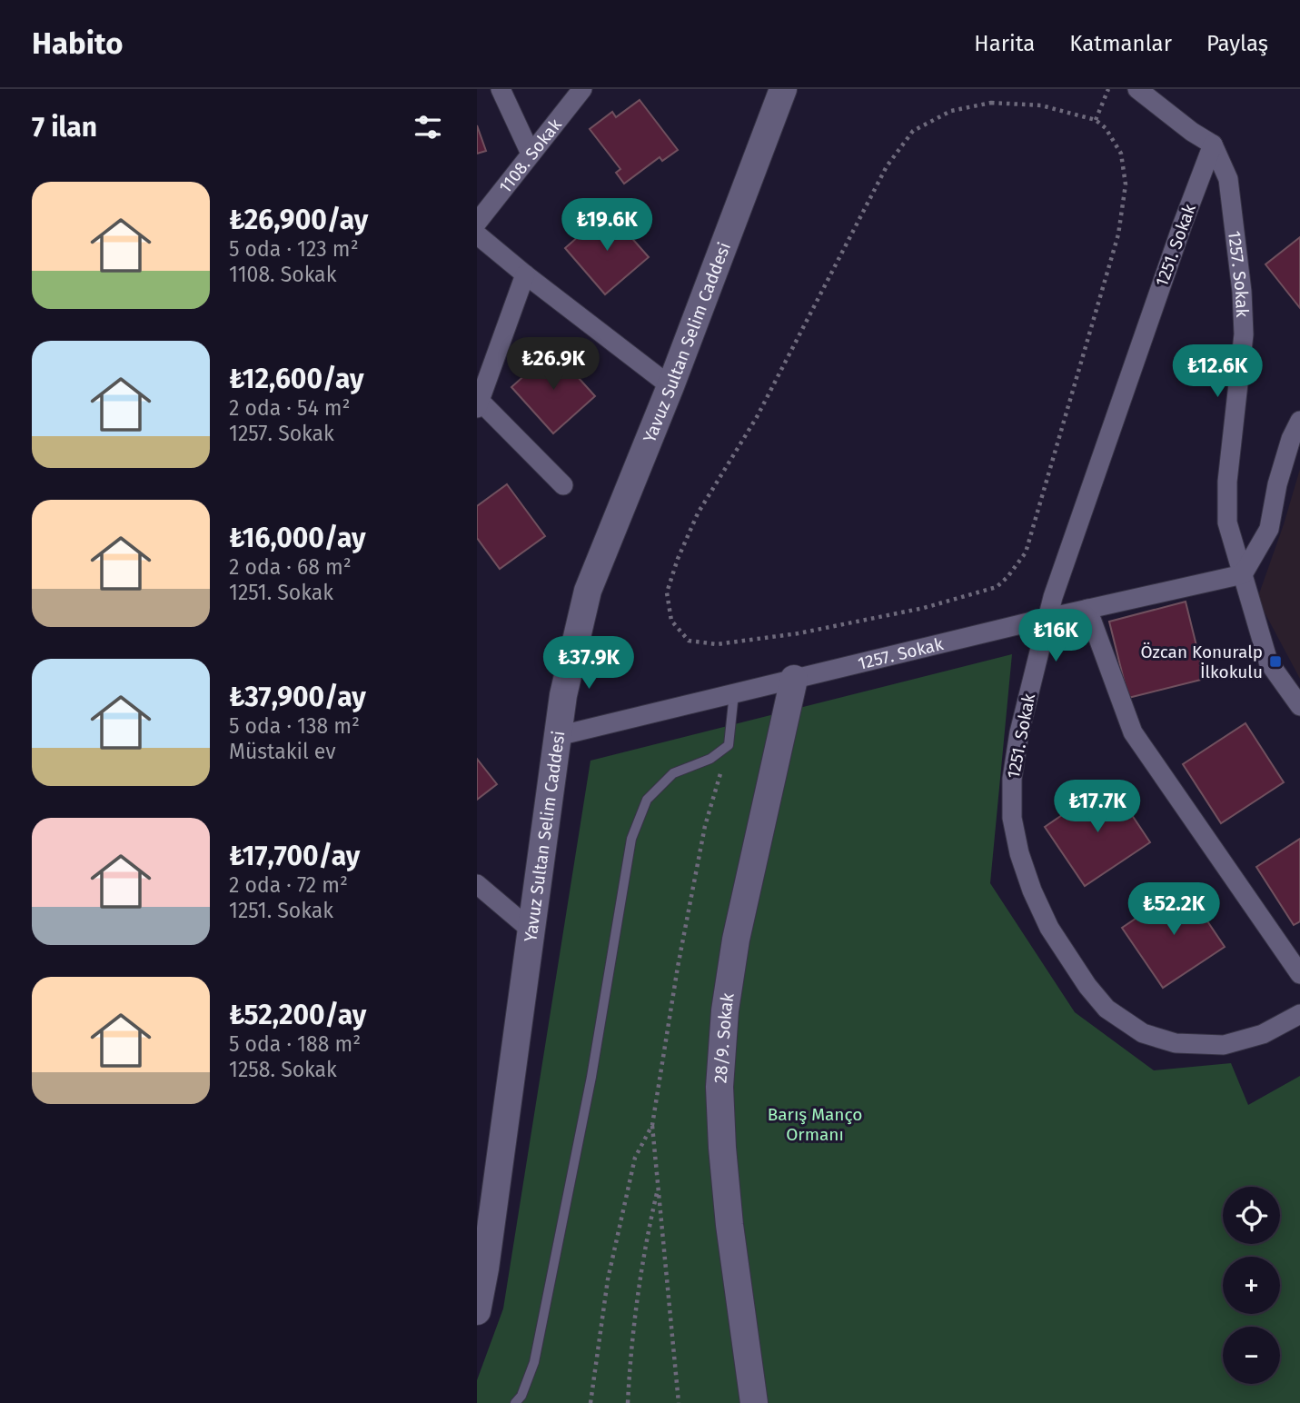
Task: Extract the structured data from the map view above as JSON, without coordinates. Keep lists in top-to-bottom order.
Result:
{
  "streets": {
    "street": [
      "1108. Sokak",
      "1251. Sokak",
      "1257. Sokak",
      "Yavuz Sultan Selim Caddesi",
      "28/9. Sokak"
    ]
  },
  "crossings": [
    ["1251. Sokak", "1257. Sokak"],
    ["1257. Sokak", "Yavuz Sultan Selim Caddesi"],
    ["1257. Sokak", "28/9. Sokak"]
  ],
  "parks": ["Barış Manço Ormanı"],
  "places": {
    "transit": ["Özcan Konuralp İlkokulu"]
  },
  "page": {
    "header": "Habito",
    "nav": ["Harita", "Katmanlar", "Paylaş"],
    "heading": "7 ilan",
    "list": [
      {
        "name": "₺26,900/ay",
        "note": "5 oda · 123 m² · 1108. Sokak"
      },
      {
        "name": "₺12,600/ay",
        "note": "2 oda · 54 m² · 1257. Sokak"
      },
      {
        "name": "₺16,000/ay",
        "note": "2 oda · 68 m² · 1251. Sokak"
      },
      {
        "name": "₺37,900/ay",
        "note": "5 oda · 138 m² · Müstakil ev"
      },
      {
        "name": "₺17,700/ay",
        "note": "2 oda · 72 m² · 1251. Sokak"
      },
      {
        "name": "₺52,200/ay",
        "note": "5 oda · 188 m² · 1258. Sokak"
      }
    ],
    "price": [
      "₺19.6K",
      "₺26.9K",
      "₺12.6K",
      "₺16K",
      "₺37.9K",
      "₺17.7K",
      "₺52.2K"
    ],
    "map_buttons": ["+", "−"]
  }
}
